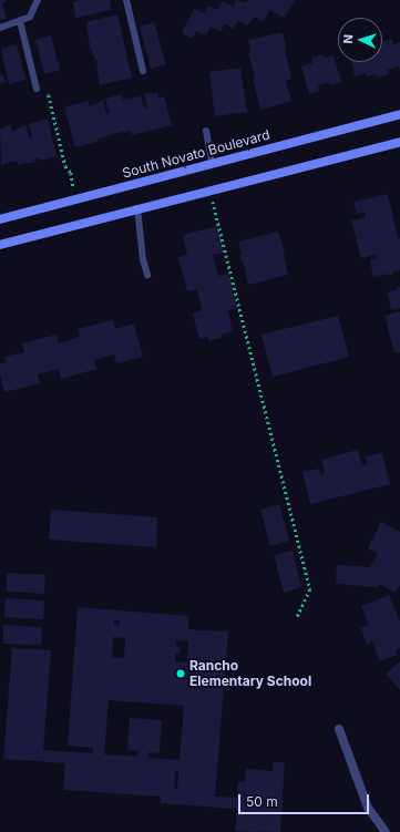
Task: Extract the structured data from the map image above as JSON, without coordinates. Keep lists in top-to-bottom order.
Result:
{
  "streets": {
    "main road": ["South Novato Boulevard"]
  },
  "places": ["Rancho Elementary School"],
  "scale_bar": "50 m",
  "north": "left"
}
